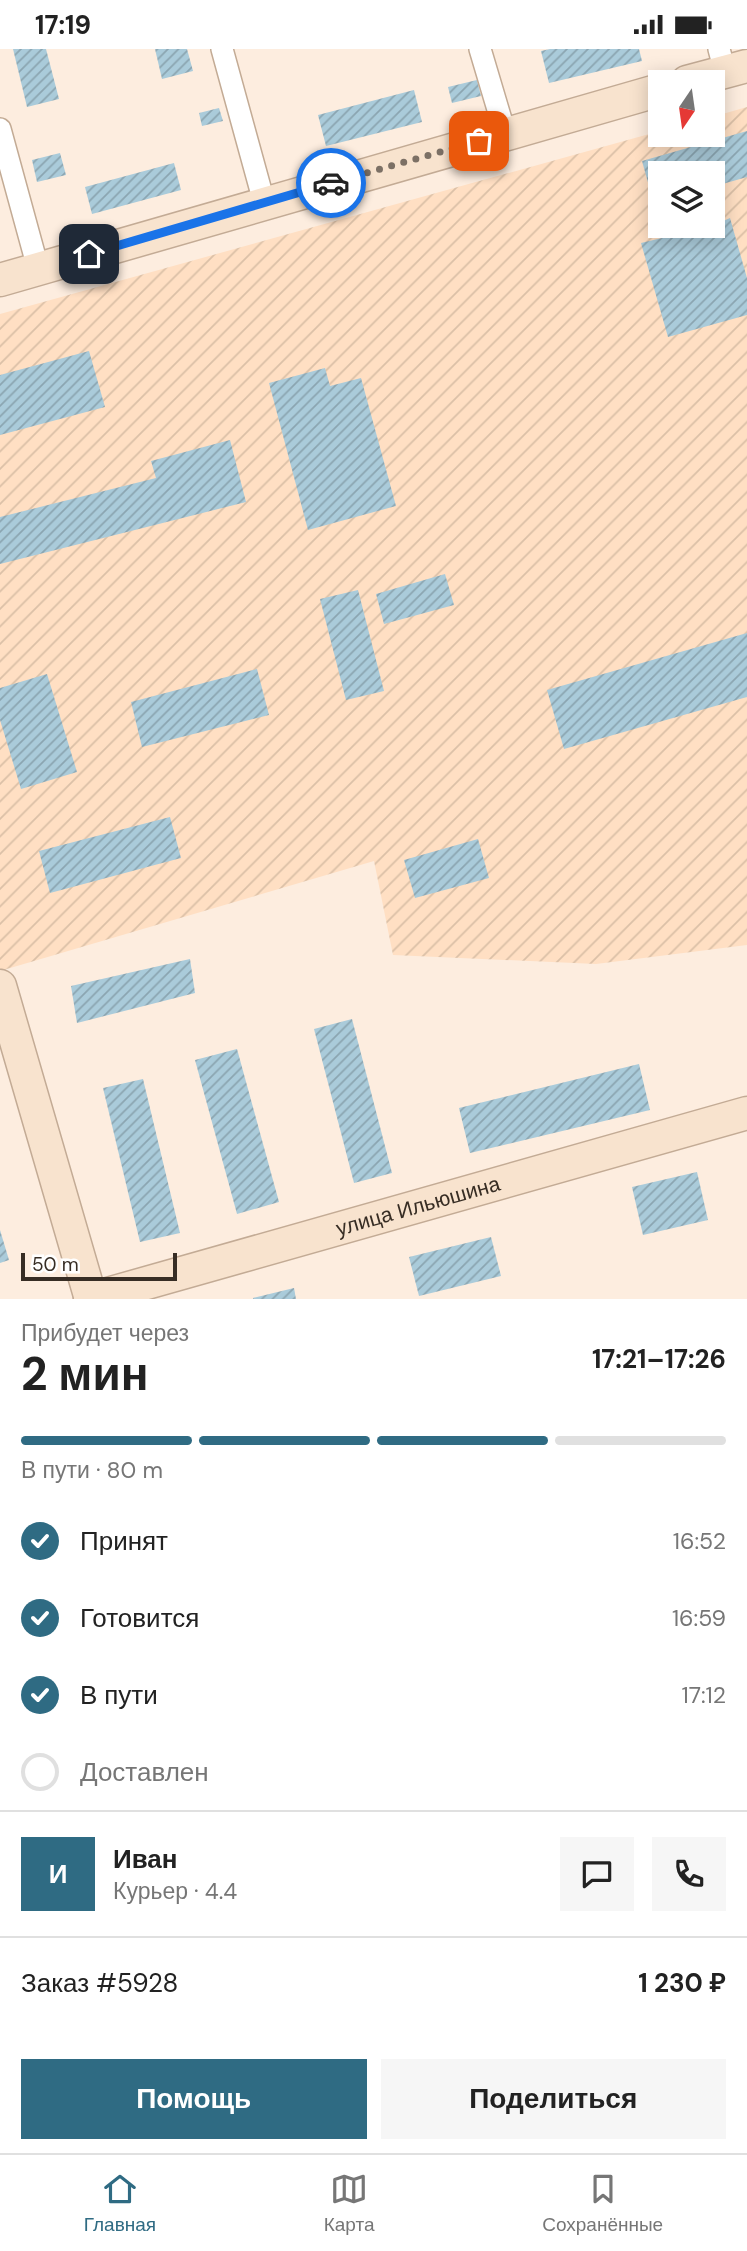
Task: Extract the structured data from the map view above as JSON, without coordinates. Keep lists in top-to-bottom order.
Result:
{
  "streets": {
    "street": ["улица Ильюшина"]
  },
  "scale_bar": "50 m",
  "north": "bottom",
  "page": {
    "status": "17:19",
    "scale": "50 m",
    "heading": ["2 мин", "Прибудет через", "17:21–17:26"],
    "panel": [
      "Иван",
      "Курьер · 4.4",
      "Заказ #5928",
      "1 230 ₽"
    ],
    "bar": "В пути · 80 m",
    "list": [
      ["Принят", "16:52"],
      ["Готовится", "16:59"],
      ["В пути", "17:12"],
      "Доставлен"
    ],
    "round": "И",
    "buttons": ["Помощь", "Поделиться"],
    "tabs": ["Главная", "Карта", "Сохранённые"]
  }
}
